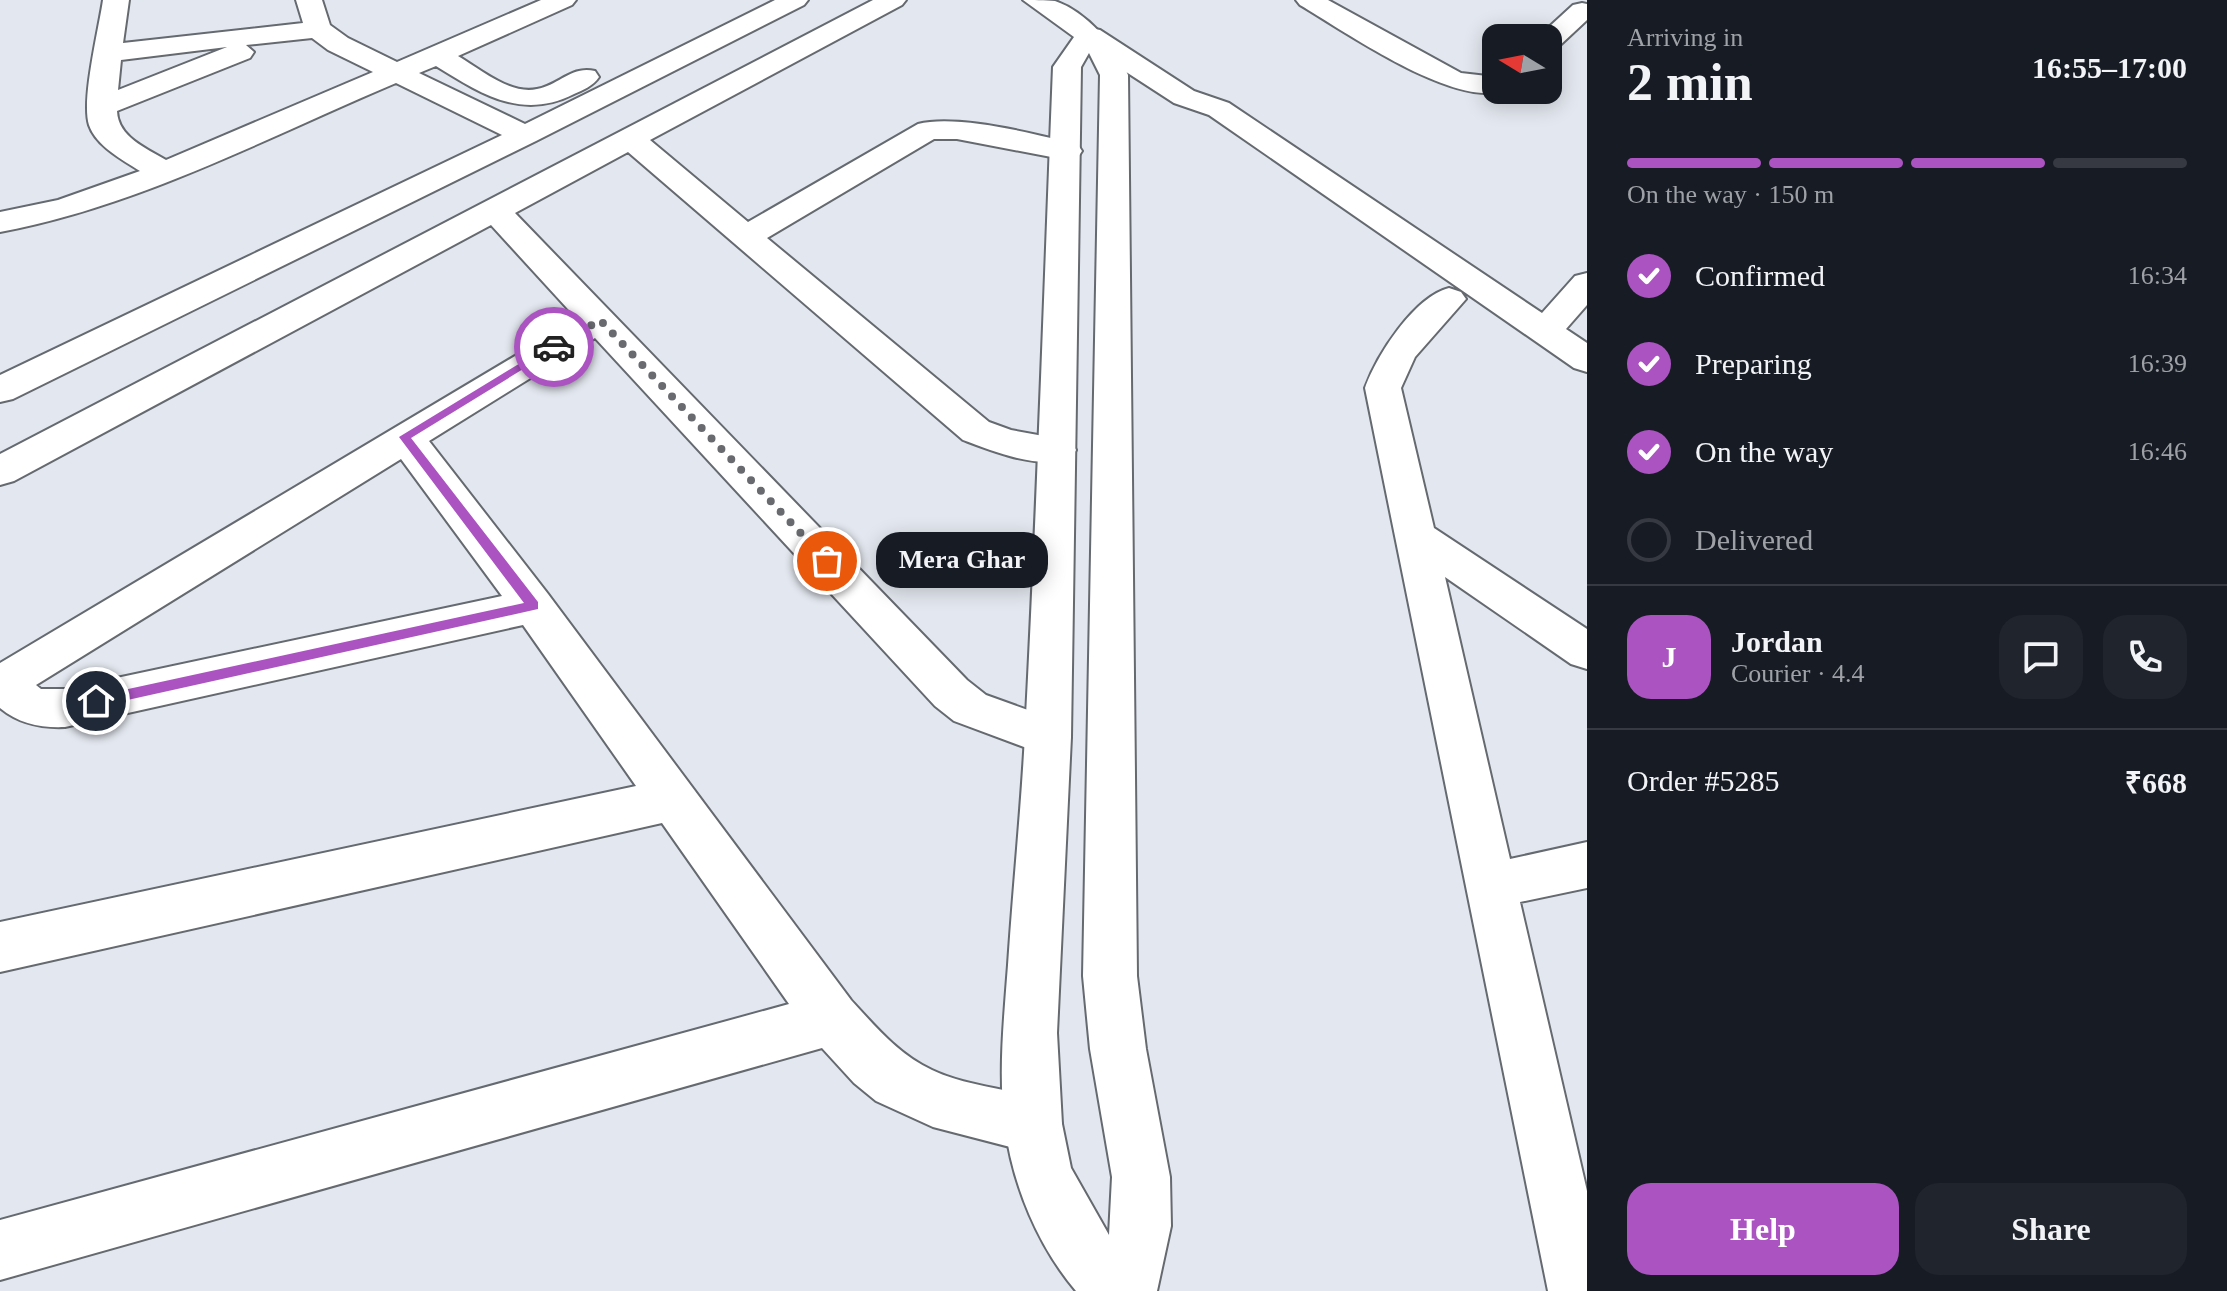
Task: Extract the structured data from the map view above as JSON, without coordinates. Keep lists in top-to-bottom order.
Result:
{
  "places": ["Mera Ghar"],
  "north": "left",
  "page": {
    "heading": ["2 min", "Arriving in", "16:55–17:00"],
    "panel": [
      "Jordan",
      "Courier · 4.4",
      "Order #5285",
      "₹668"
    ],
    "bar": "On the way · 150 m",
    "list": [
      ["Confirmed", "16:34"],
      ["Preparing", "16:39"],
      ["On the way", "16:46"],
      "Delivered"
    ],
    "bubble": "Mera Ghar",
    "round": "J",
    "buttons": ["Help", "Share"]
  }
}
